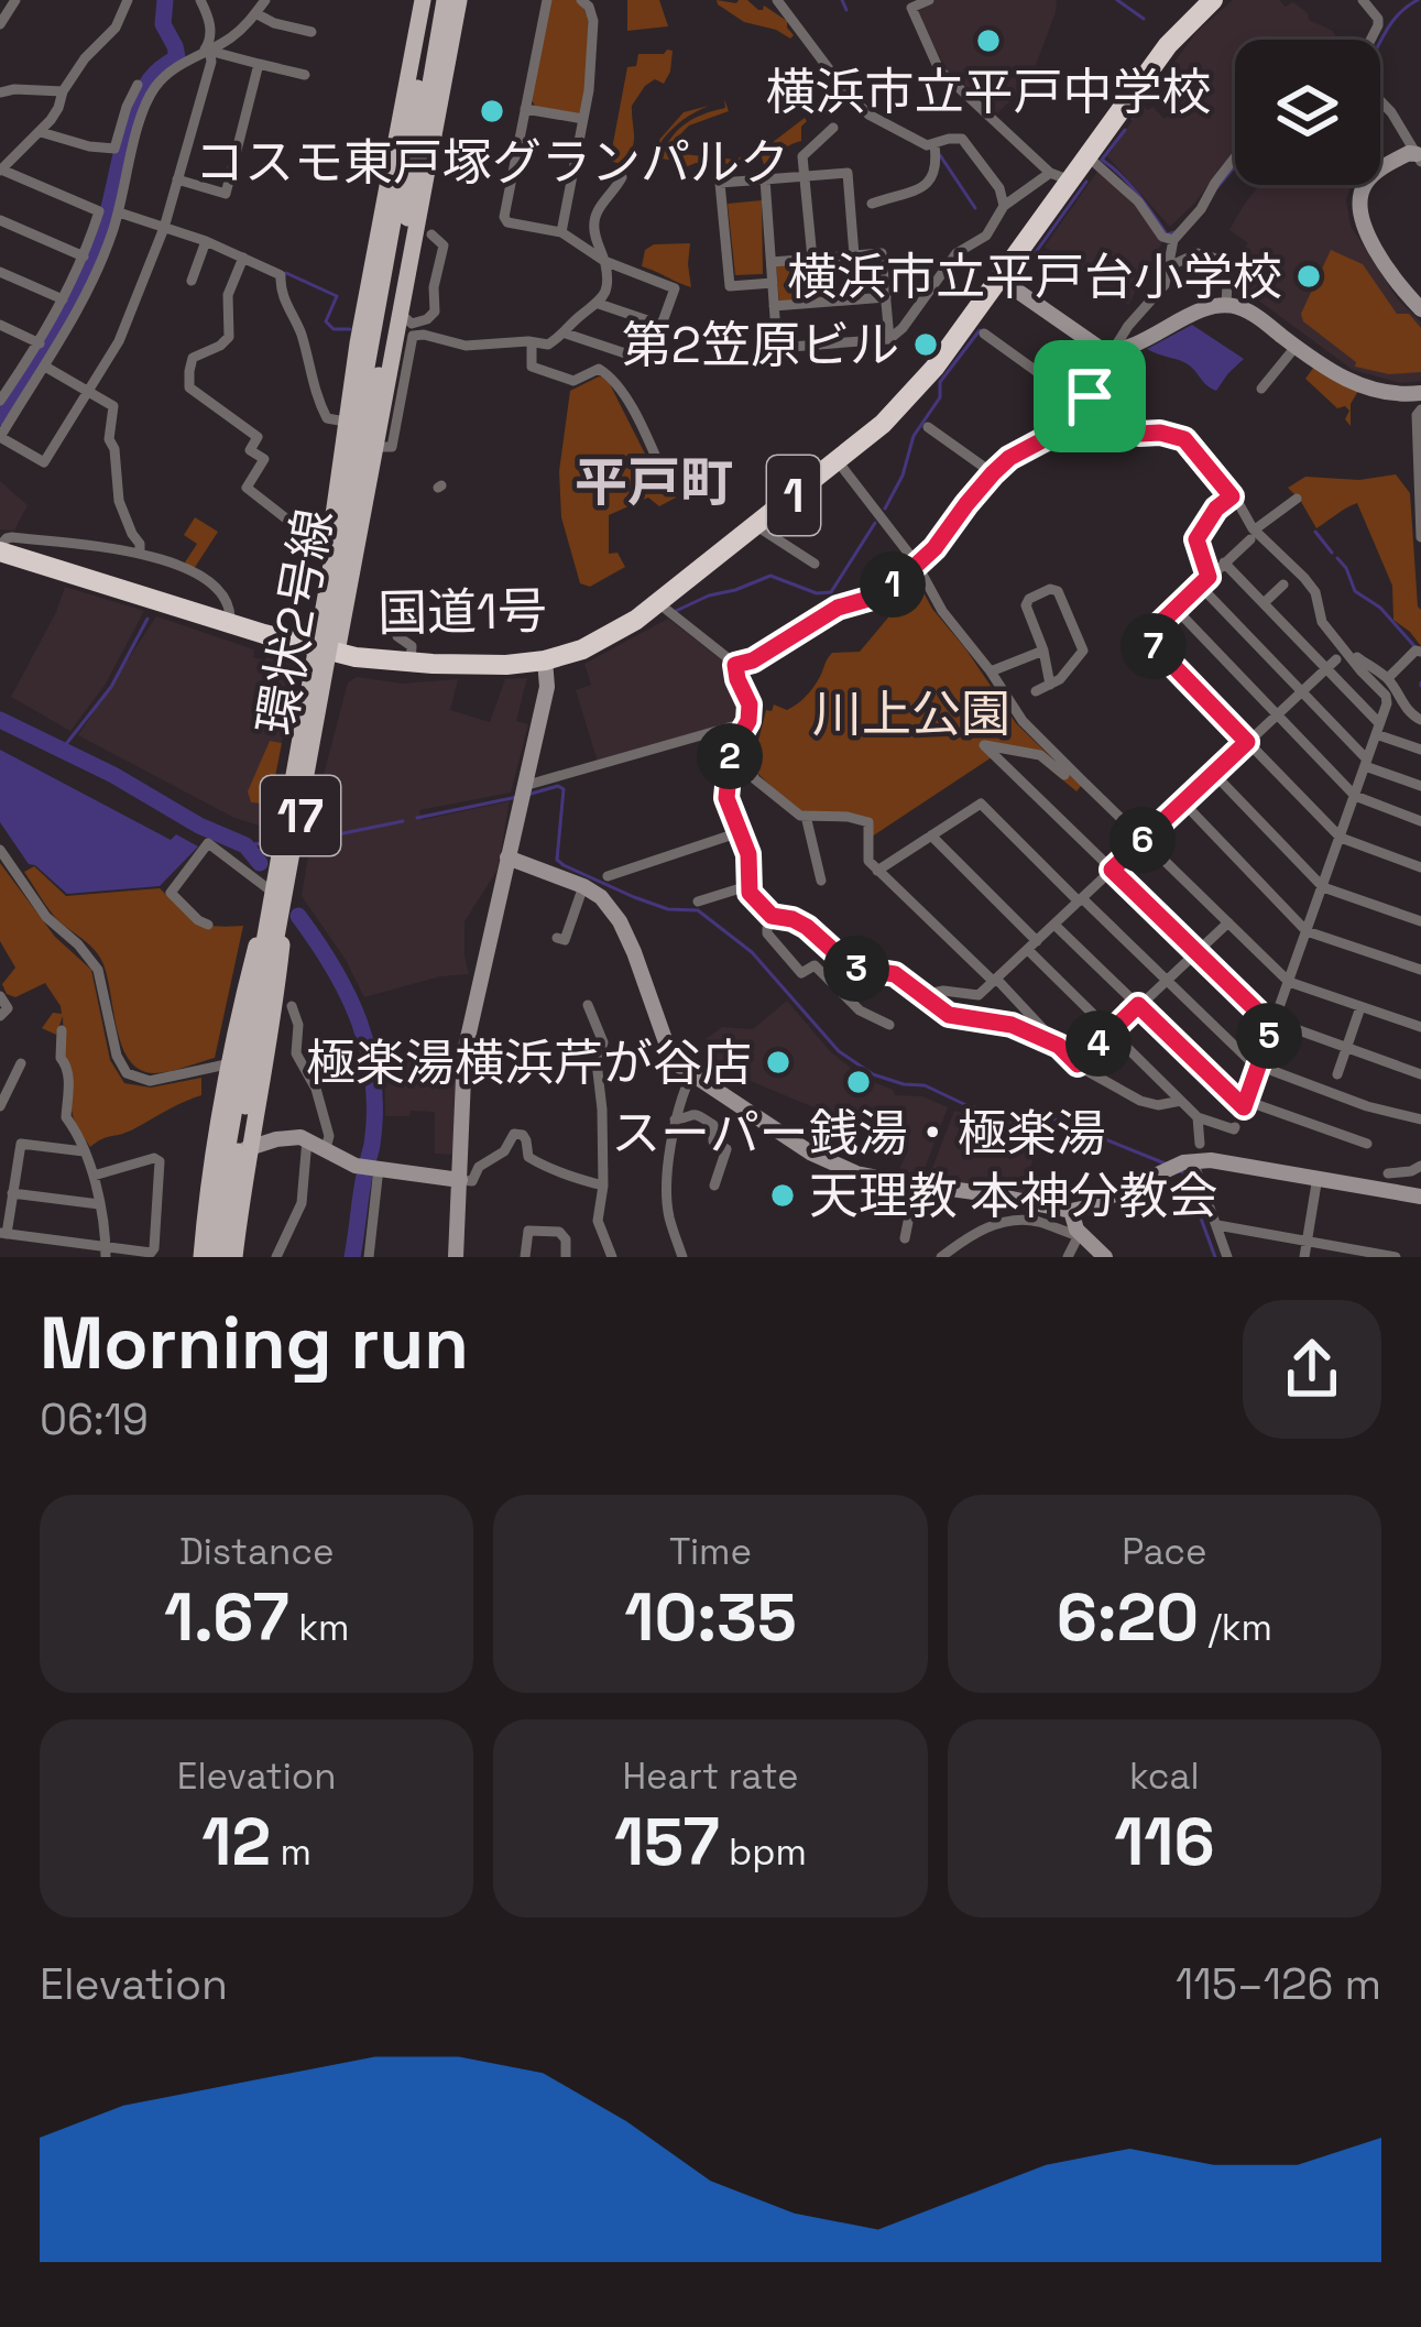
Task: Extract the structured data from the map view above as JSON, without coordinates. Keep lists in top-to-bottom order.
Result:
{
  "streets": {
    "highway": ["1", "国道1号"],
    "main road": ["環状2号線", "17"]
  },
  "districts": ["平戸町"],
  "parks": ["川上公園"],
  "places": [
    "横浜市立平戸中学校",
    "コスモ東戸塚グランパルク",
    "横浜市立平戸台小学校",
    "第2笠原ビル",
    "極楽湯横浜芹が谷店",
    "スーパー銭湯・極楽湯",
    "天理教 本神分教会"
  ],
  "page": {
    "pins": [
      "1",
      "7",
      "2",
      "6",
      "3",
      "5",
      "4"
    ],
    "heading": ["Morning run", "06:19"],
    "stats": [
      ["Distance", "1.67 km"],
      ["Time", "10:35"],
      ["Pace", "6:20 /km"],
      ["Elevation", "12 m"],
      ["Heart rate", "157 bpm"],
      ["kcal", "116"]
    ],
    "chart": ["Elevation", "115–126 m"]
  }
}
